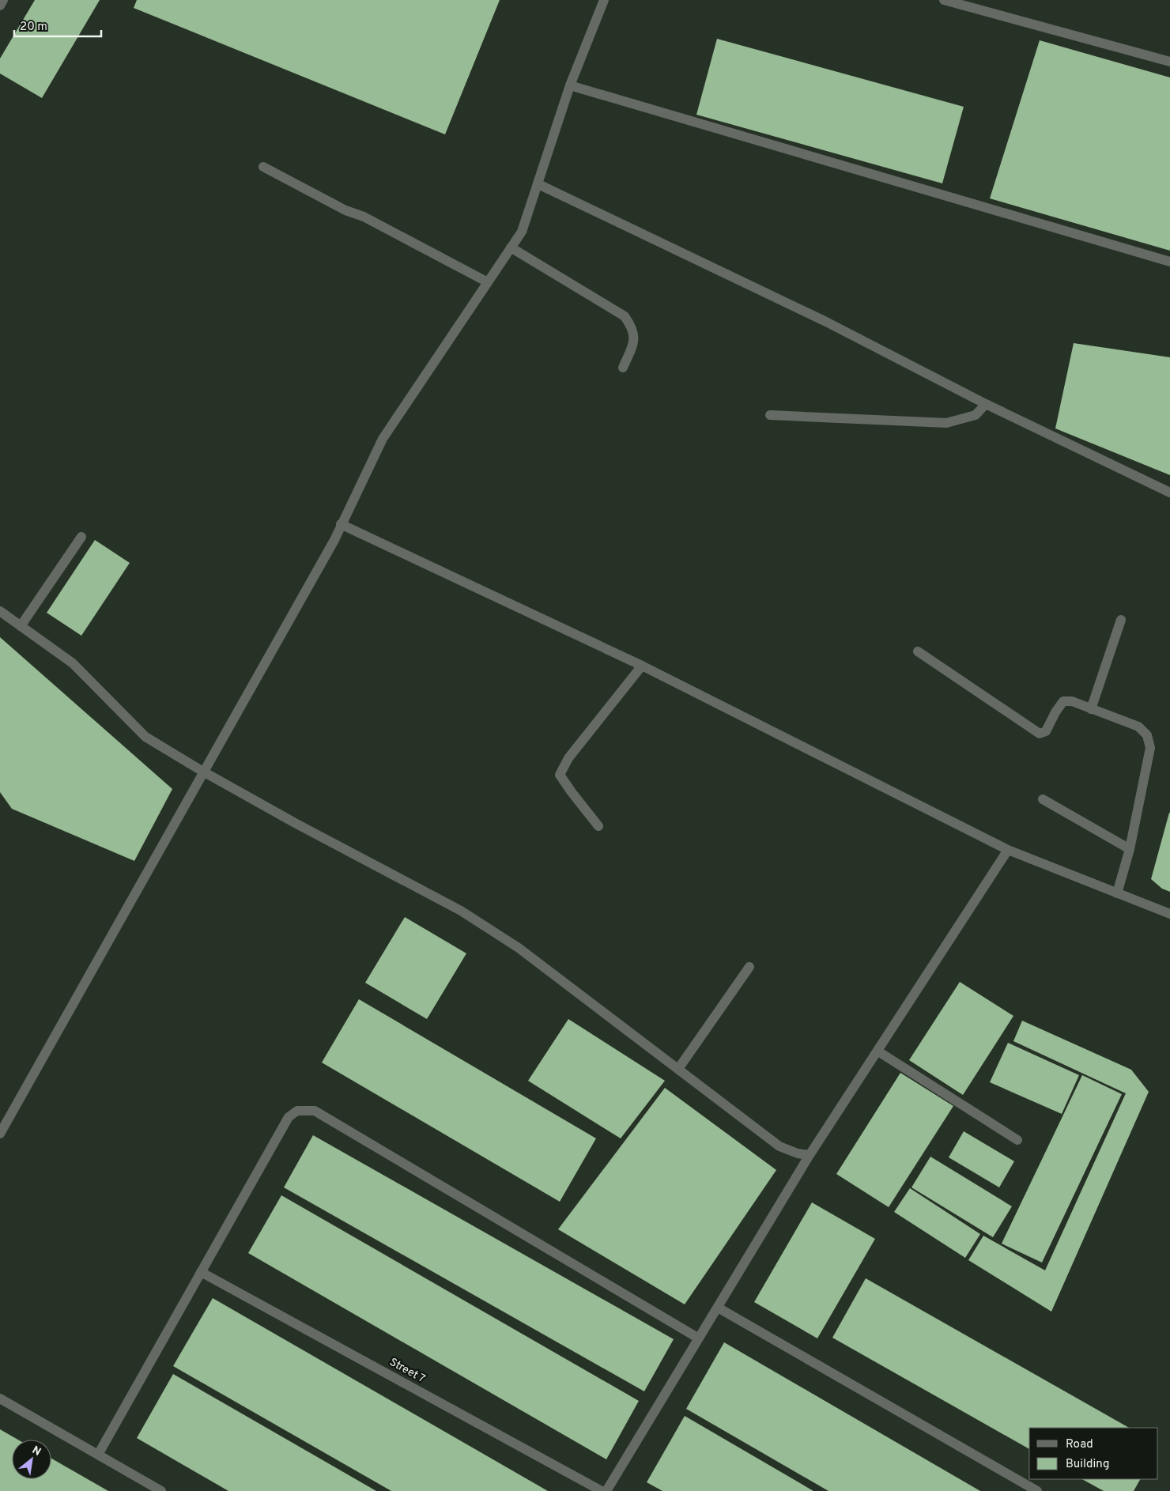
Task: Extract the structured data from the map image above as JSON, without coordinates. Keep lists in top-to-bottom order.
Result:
{
  "streets": {
    "street": ["Street 7"]
  },
  "legend": ["Road", "Building"],
  "scale_bar": "20 m",
  "north": "top right"
}
